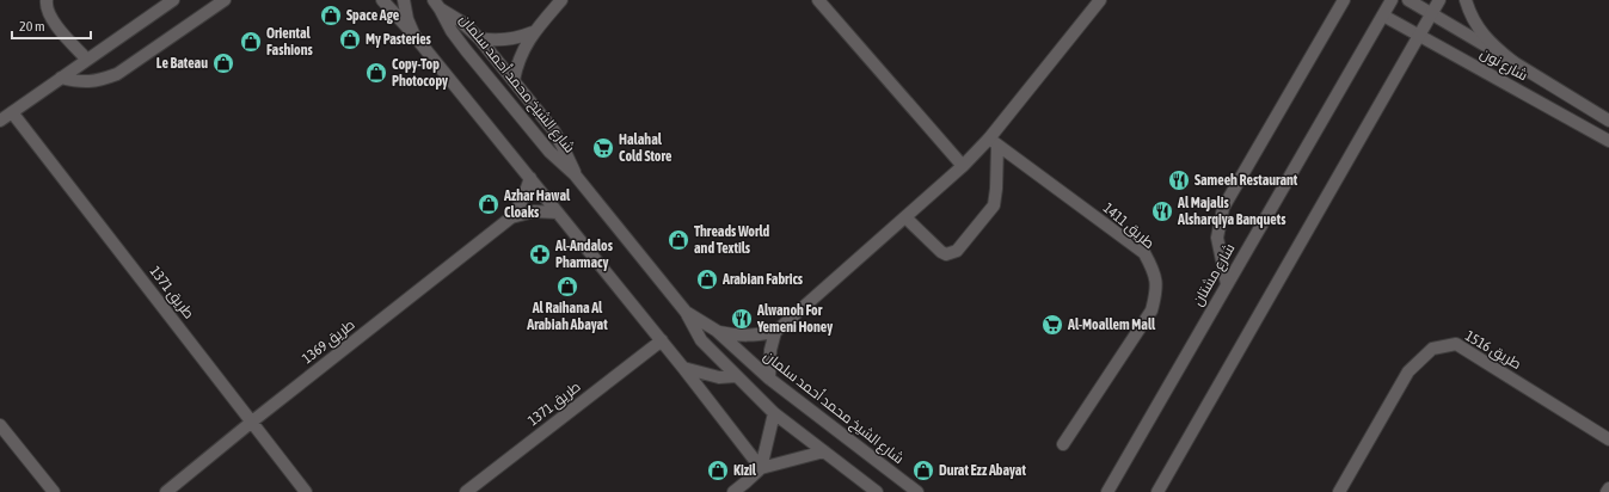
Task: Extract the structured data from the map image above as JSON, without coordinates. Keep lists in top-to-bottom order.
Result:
{
  "streets": {
    "street": [
      "شارع نون",
      "شارع الشيخ محمد أحمد سلمان",
      "طريق 1411",
      "شارع مشتان",
      "طريق 1371",
      "طريق 1369",
      "طريق 1516"
    ]
  },
  "crossings": [
    ["شارع نون", "شارع مشتان"],
    ["طريق 1371", "طريق 1369"]
  ],
  "places": {
    "shop": [
      "Space Age",
      "My Pasteries",
      "Oriental Fashions",
      "Le Bateau",
      "Copy-Top Photocopy",
      "Azhar Hawal Cloaks",
      "Threads World and Textils",
      "Arabian Fabrics",
      "Al Raihana Al Arabiah Abayat",
      "Kizil",
      "Durat Ezz Abayat"
    ],
    "supermarket": ["Halahal Cold Store", "Al-Moallem Mall"],
    "restaurant": ["Sameeh Restaurant", "Al Majalis Alsharqiya Banquets", "Alwanoh For Yemeni Honey"],
    "pharmacy": ["Al-Andalos Pharmacy"]
  },
  "scale_bar": "20 m"
}
